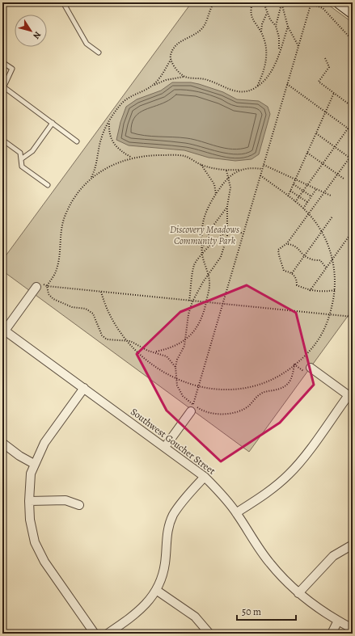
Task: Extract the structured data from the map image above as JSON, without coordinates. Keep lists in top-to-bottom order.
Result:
{
  "streets": {
    "street": ["Southwest Goucher Street"]
  },
  "parks": ["Discovery Meadows Community Park"],
  "scale_bar": "50 m",
  "north": "bottom right"
}
